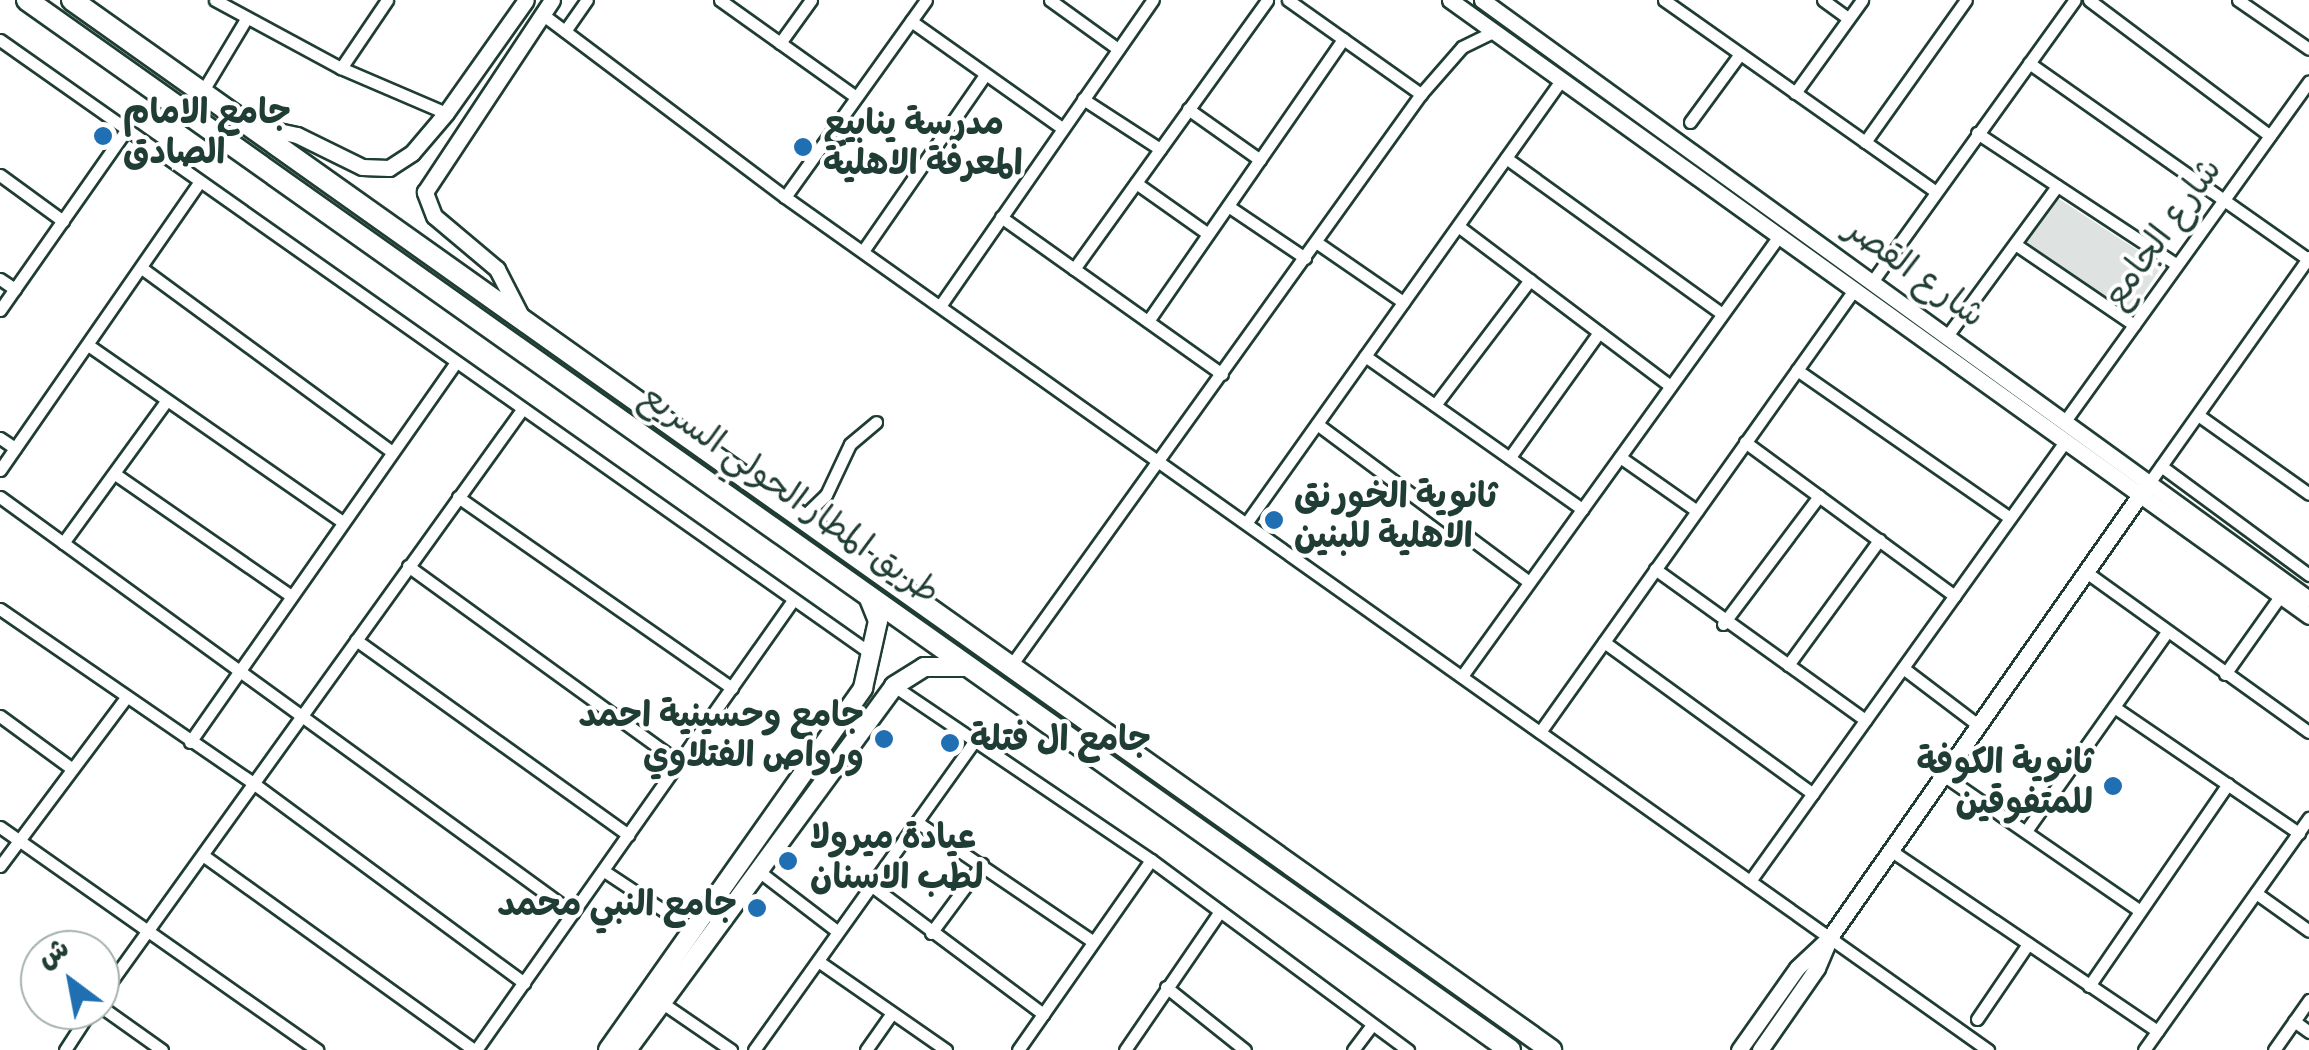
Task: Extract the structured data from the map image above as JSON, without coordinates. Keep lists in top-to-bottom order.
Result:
{
  "streets": {
    "highway": ["طريق المطار الحولي السريع"],
    "street": ["شارع الجامع", "شارع القصر"]
  },
  "crossings": [
    ["شارع الجامع", "شارع القصر"]
  ],
  "places": [
    "جامع الامام الصادق",
    "مدرسة ينابيع المعرفة الاهلية",
    "ثانوية الخورنق الاهلية للبنين",
    "جامع وحسينية احمد ورواص الفتلاوي",
    "جامع ال فتلة",
    "ثانوية الكوفة للمتفوقين",
    "عيادة ميرولا لطب الاسنان",
    "جامع النبي محمد"
  ],
  "north": "top left"
}
